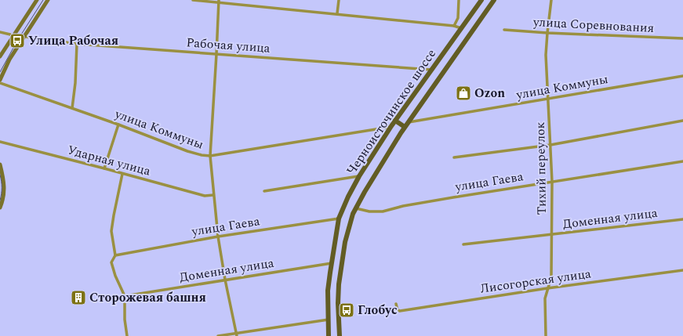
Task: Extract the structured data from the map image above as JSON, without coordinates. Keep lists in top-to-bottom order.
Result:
{
  "streets": {
    "main road": ["Черноисточинское шоссе"],
    "street": [
      "улица Соревнования",
      "Рабочая улица",
      "улица Коммуны",
      "Ударная улица",
      "Тихий переулок",
      "улица Гаева",
      "Доменная улица",
      "Лисогорская улица"
    ]
  },
  "crossings": [
    ["улица Соревнования", "Тихий переулок"],
    ["Рабочая улица", "Черноисточинское шоссе"],
    ["улица Коммуны", "Черноисточинское шоссе"],
    ["улица Коммуны", "Тихий переулок"],
    ["Черноисточинское шоссе", "улица Гаева"],
    ["Черноисточинское шоссе", "Доменная улица"],
    ["Тихий переулок", "улица Гаева"],
    ["Тихий переулок", "Доменная улица"],
    ["Тихий переулок", "Лисогорская улица"]
  ],
  "places": {
    "bus stop": ["Улица Рабочая", "Глобус"],
    "shop": ["Ozon"],
    "building": ["Сторожевая башня"]
  }
}
